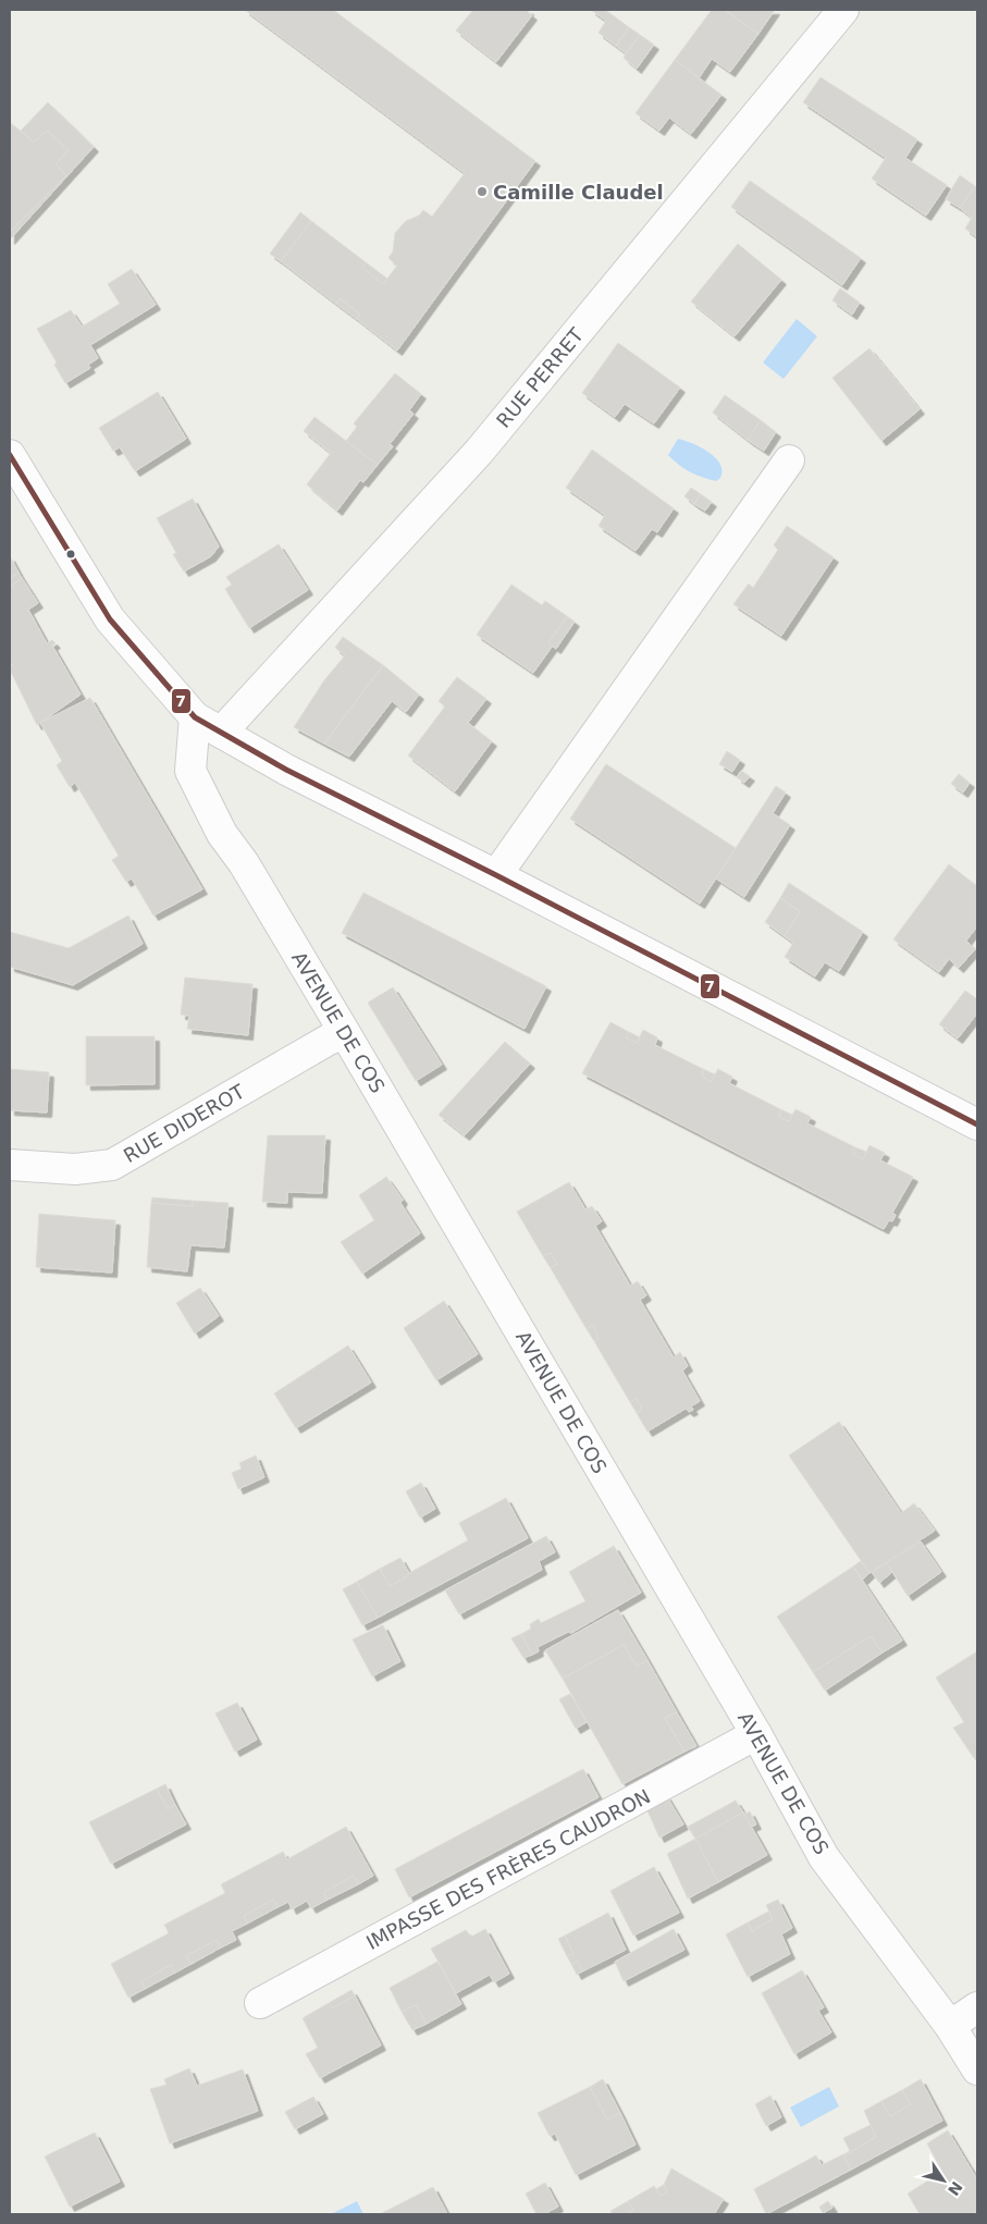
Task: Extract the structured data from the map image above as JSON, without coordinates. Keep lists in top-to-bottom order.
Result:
{
  "streets": {
    "street": [
      "RUE PERRET",
      "AVENUE DE COS",
      "RUE DIDEROT",
      "IMPASSE DES FRÈRES CAUDRON"
    ]
  },
  "crossings": [
    ["AVENUE DE COS", "RUE DIDEROT"],
    ["AVENUE DE COS", "IMPASSE DES FRÈRES CAUDRON"]
  ],
  "places": ["Camille Claudel"],
  "lines": ["transit line 7"],
  "north": "bottom right"
}
